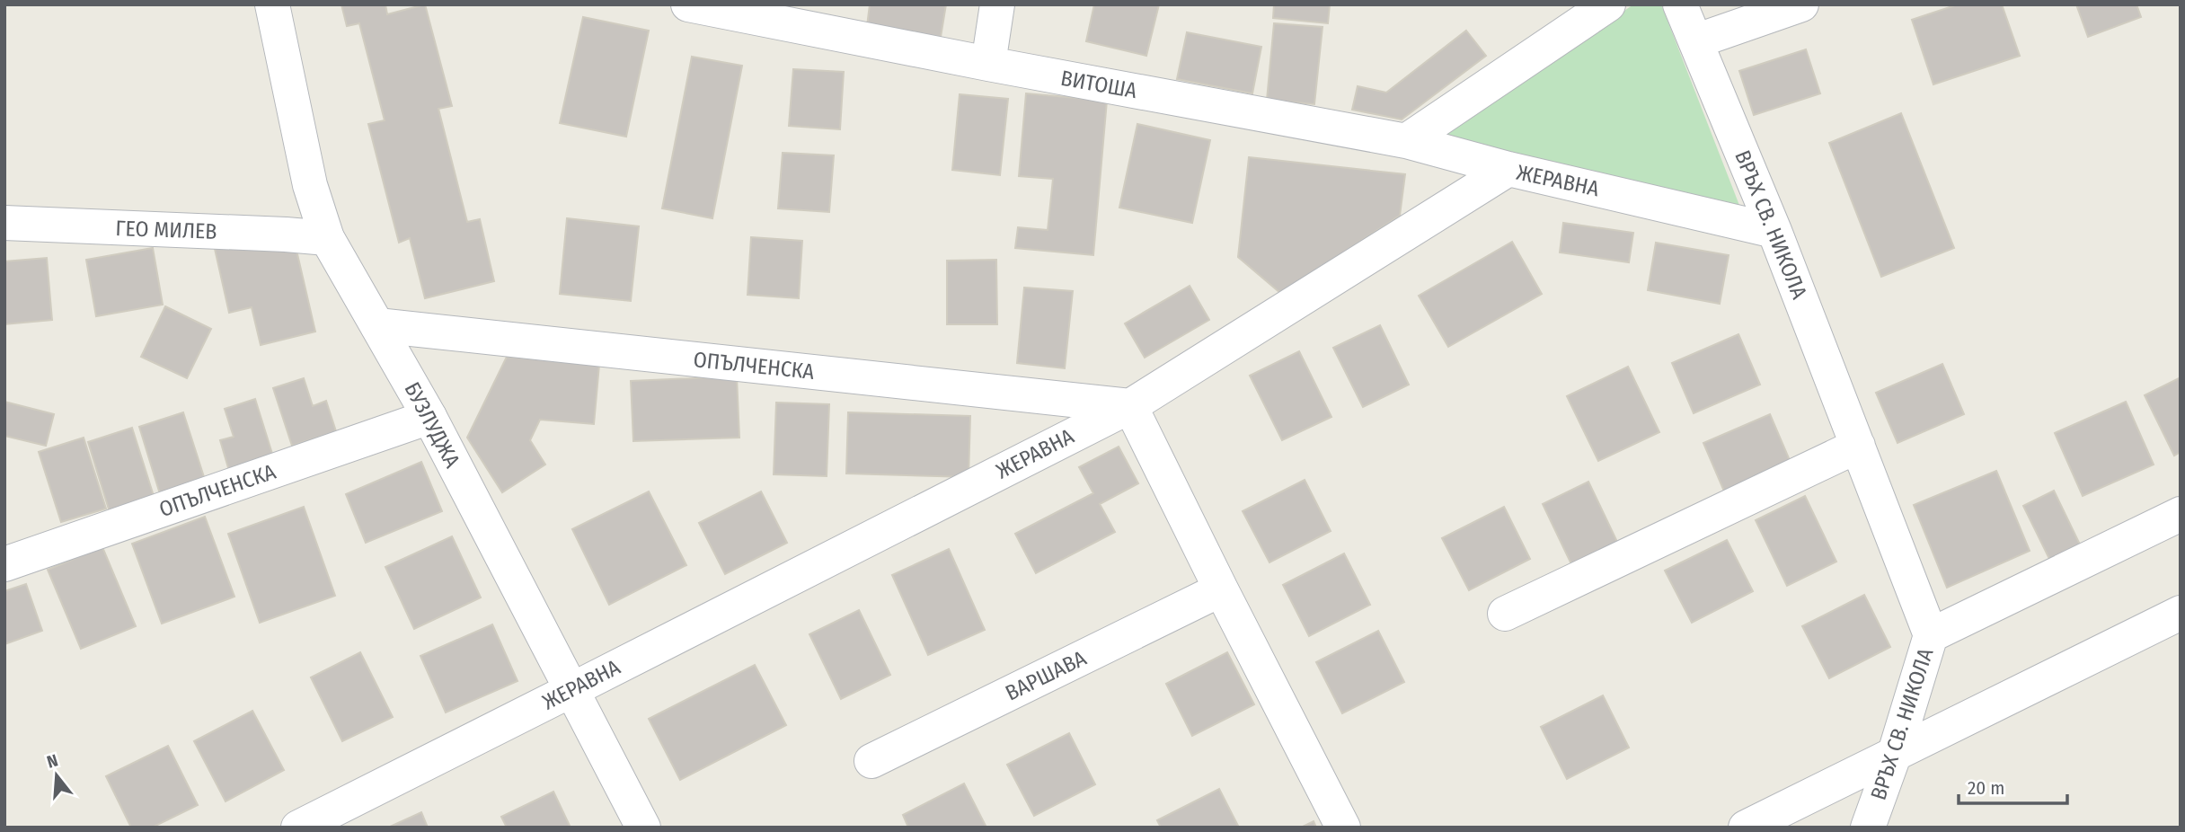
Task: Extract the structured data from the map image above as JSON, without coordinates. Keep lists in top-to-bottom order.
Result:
{
  "streets": {
    "street": [
      "ВИТОША",
      "ЖЕРАВНА",
      "ВРЪХ СВ. НИКОЛА",
      "ГЕО МИЛЕВ",
      "ОПЪЛЧЕНСКА",
      "БУЗЛУДЖА",
      "ВАРШАВА"
    ]
  },
  "crossings": [
    ["ВИТОША", "ЖЕРАВНА"],
    ["ЖЕРАВНА", "ВРЪХ СВ. НИКОЛА"],
    ["ЖЕРАВНА", "ОПЪЛЧЕНСКА"],
    ["ЖЕРАВНА", "БУЗЛУДЖА"],
    ["ГЕО МИЛЕВ", "БУЗЛУДЖА"],
    ["ОПЪЛЧЕНСКА", "БУЗЛУДЖА"]
  ],
  "scale_bar": "20 m",
  "north": "top"
}
